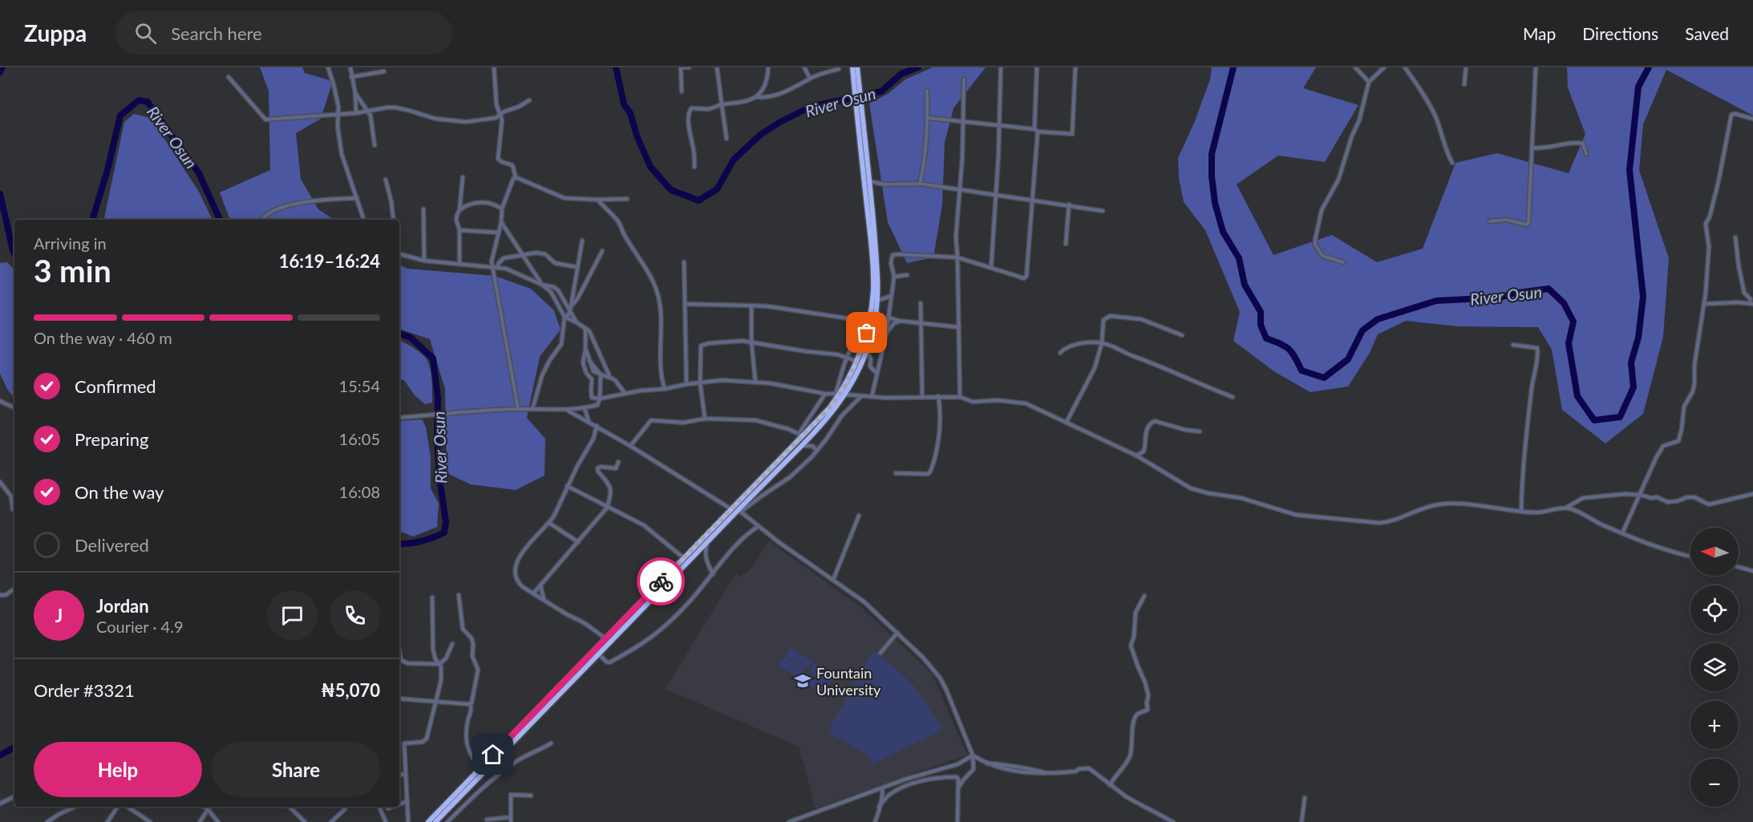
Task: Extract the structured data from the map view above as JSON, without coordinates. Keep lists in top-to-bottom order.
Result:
{
  "water": ["River Osun"],
  "places": {
    "school or university": ["Fountain University"]
  },
  "north": "left",
  "page": {
    "header": "Zuppa",
    "search": "Search here",
    "nav": ["Map", "Directions", "Saved"],
    "heading": ["3 min", "Arriving in", "16:19–16:24"],
    "panel": [
      "Jordan",
      "Courier · 4.9",
      "Order #3321",
      "₦5,070"
    ],
    "bar": "On the way · 460 m",
    "list": [
      ["Confirmed", "15:54"],
      ["Preparing", "16:05"],
      ["On the way", "16:08"],
      "Delivered"
    ],
    "map_buttons": ["+", "−"],
    "round": "J",
    "buttons": ["Help", "Share"]
  }
}
